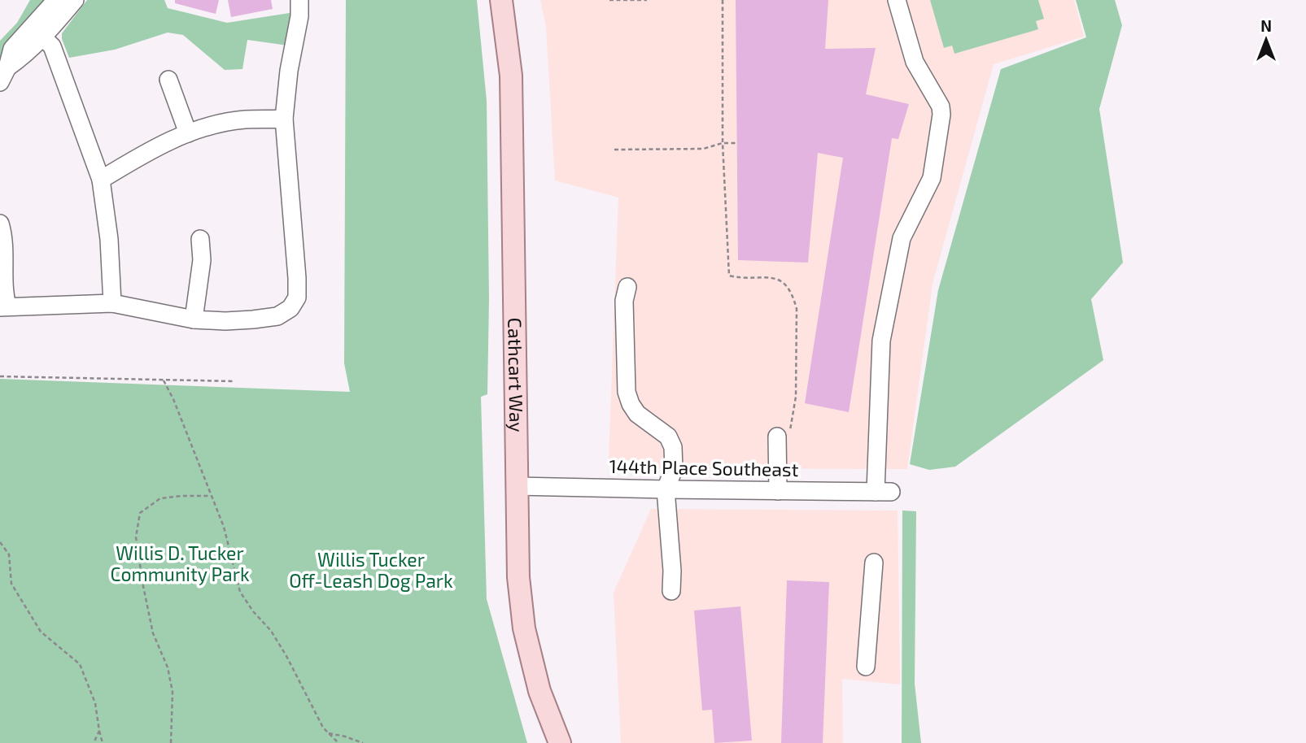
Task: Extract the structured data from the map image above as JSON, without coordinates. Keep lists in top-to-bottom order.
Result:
{
  "streets": {
    "main road": ["Cathcart Way"],
    "street": ["144th Place Southeast"]
  },
  "crossings": [
    ["Cathcart Way", "144th Place Southeast"]
  ],
  "parks": ["Willis D. Tucker Community Park", "Willis Tucker Off-Leash Dog Park"],
  "north": "top"
}
